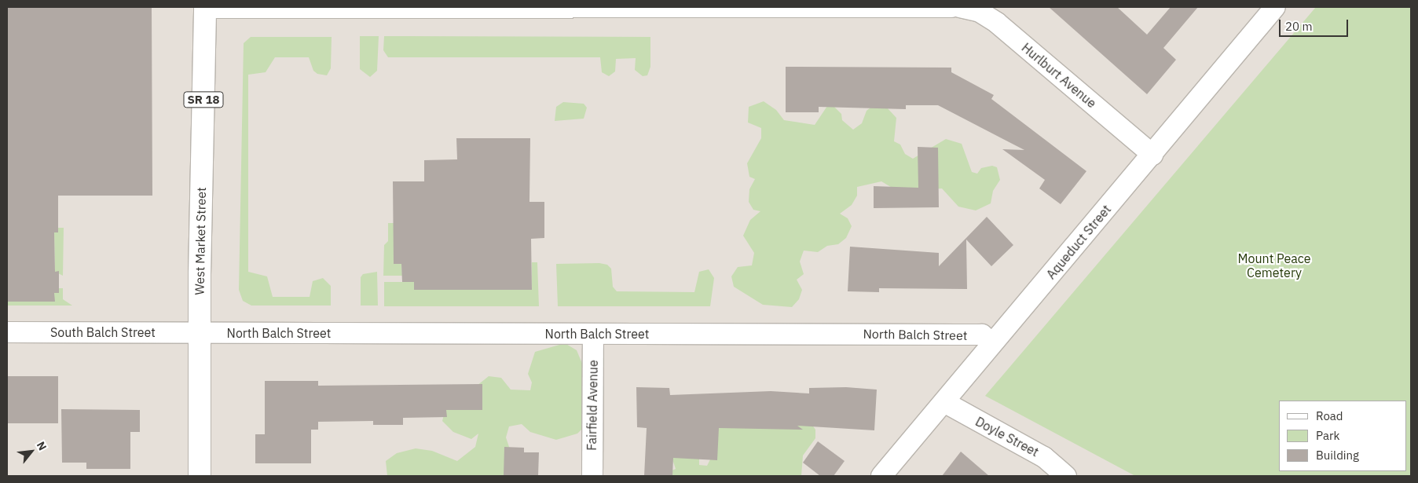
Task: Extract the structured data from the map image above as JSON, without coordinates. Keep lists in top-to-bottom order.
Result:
{
  "streets": {
    "main road": ["SR 18", "West Market Street"],
    "street": [
      "Hurlburt Avenue",
      "Aqueduct Street",
      "South Balch Street",
      "North Balch Street",
      "Fairfield Avenue",
      "Doyle Street"
    ]
  },
  "crossings": [
    ["Hurlburt Avenue", "Aqueduct Street"],
    ["West Market Street", "South Balch Street"],
    ["West Market Street", "North Balch Street"],
    ["Aqueduct Street", "North Balch Street"],
    ["Aqueduct Street", "Doyle Street"],
    ["South Balch Street", "North Balch Street"],
    ["North Balch Street", "Fairfield Avenue"]
  ],
  "parks": ["Mount Peace Cemetery"],
  "legend": ["Road", "Park", "Building"],
  "scale_bar": "20 m",
  "north": "top right"
}
